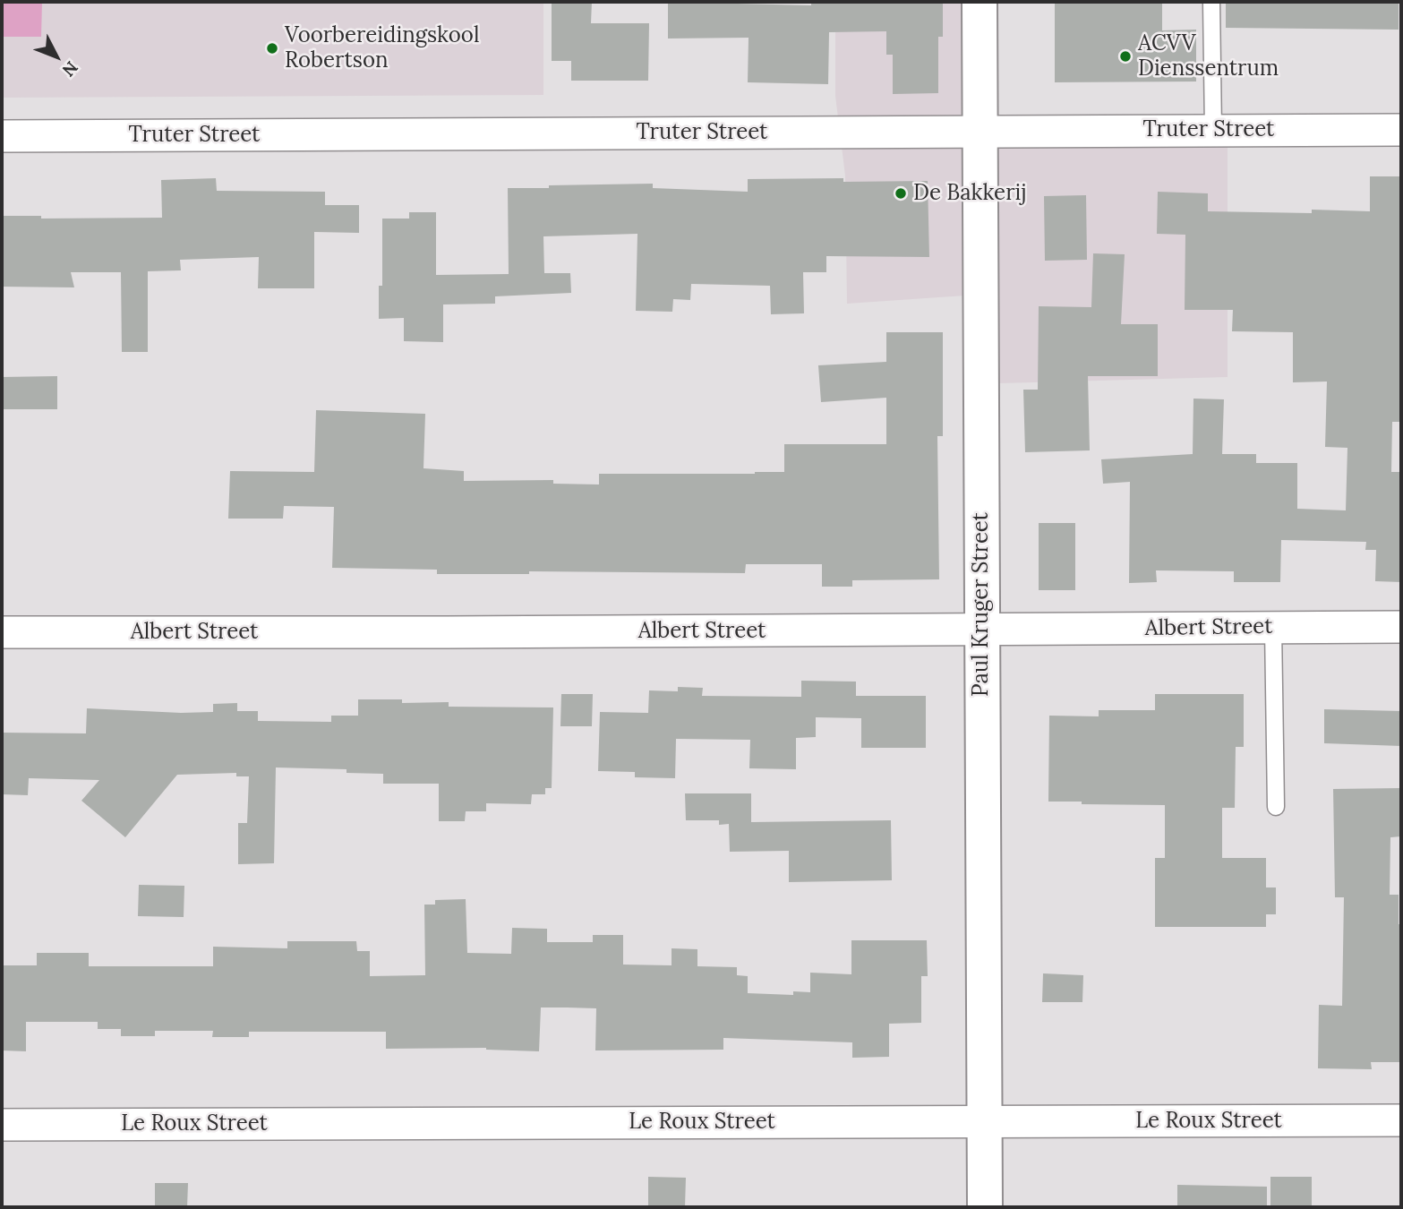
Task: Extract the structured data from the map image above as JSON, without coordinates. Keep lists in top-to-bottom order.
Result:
{
  "streets": {
    "street": [
      "Truter Street",
      "Paul Kruger Street",
      "Albert Street",
      "Le Roux Street"
    ]
  },
  "crossings": [
    ["Truter Street", "Paul Kruger Street"],
    ["Paul Kruger Street", "Albert Street"],
    ["Paul Kruger Street", "Le Roux Street"]
  ],
  "places": ["Voorbereidingskool Robertson", "ACVV Dienssentrum", "De Bakkerij"],
  "north": "bottom right"
}
